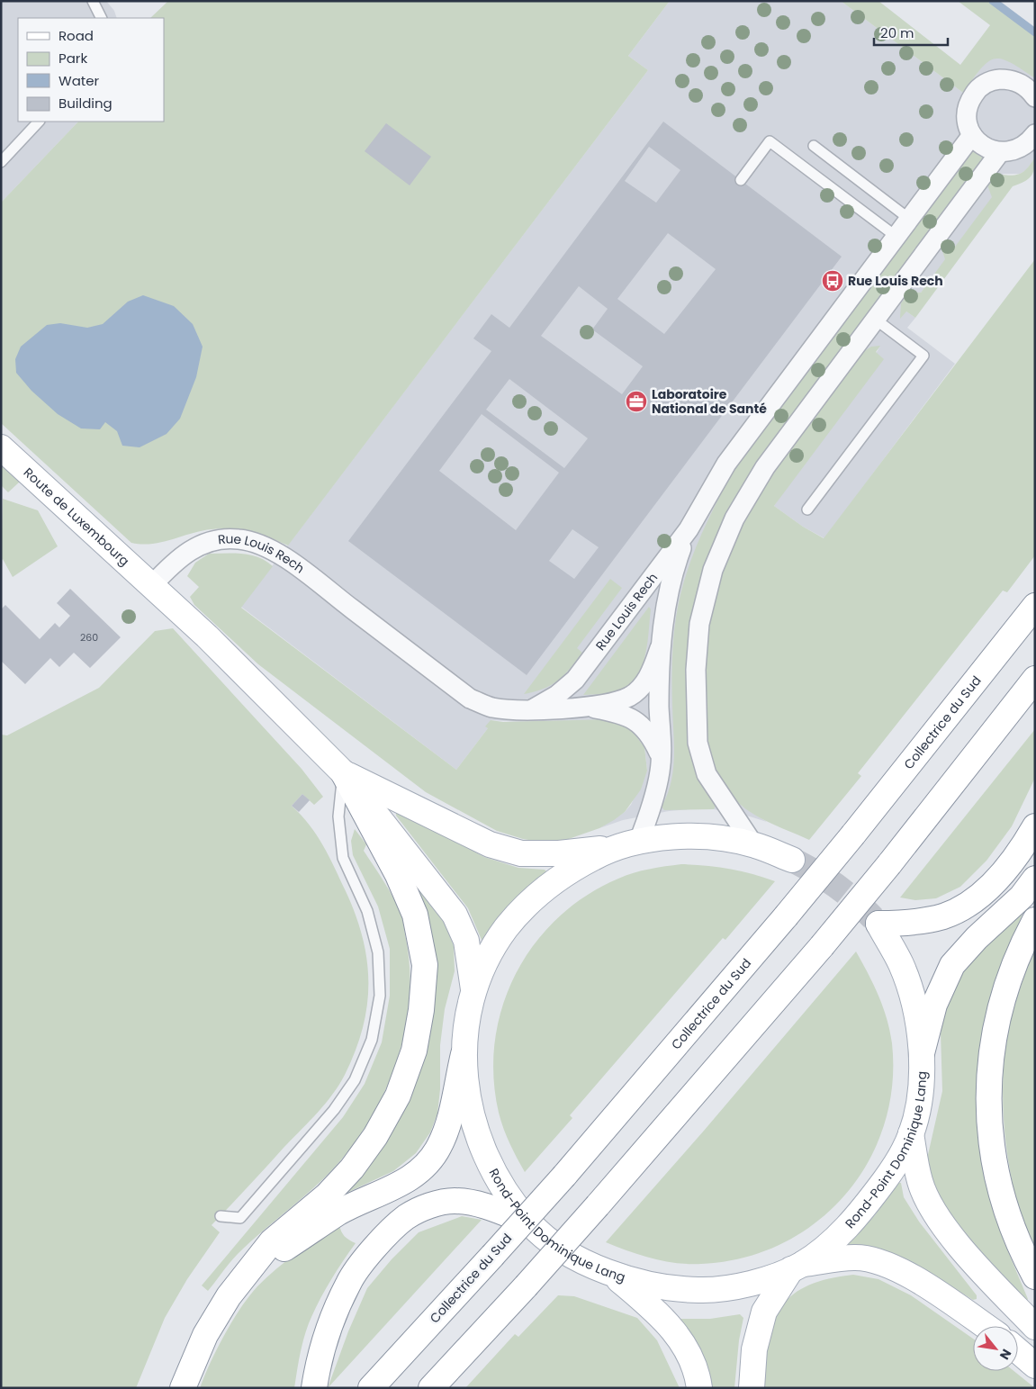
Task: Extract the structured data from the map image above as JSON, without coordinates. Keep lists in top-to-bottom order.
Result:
{
  "streets": {
    "main road": ["Route de Luxembourg", "Collectrice du Sud", "Rond-Point Dominique Lang"],
    "street": ["Rue Louis Rech"]
  },
  "crossings": [
    ["Route de Luxembourg", "Rue Louis Rech"]
  ],
  "places": {
    "bus stop": ["Rue Louis Rech"],
    "office": ["Laboratoire National de Santé"]
  },
  "house_numbers": ["260"],
  "legend": [
    "Road",
    "Park",
    "Water",
    "Building"
  ],
  "scale_bar": "20 m",
  "north": "bottom right"
}
